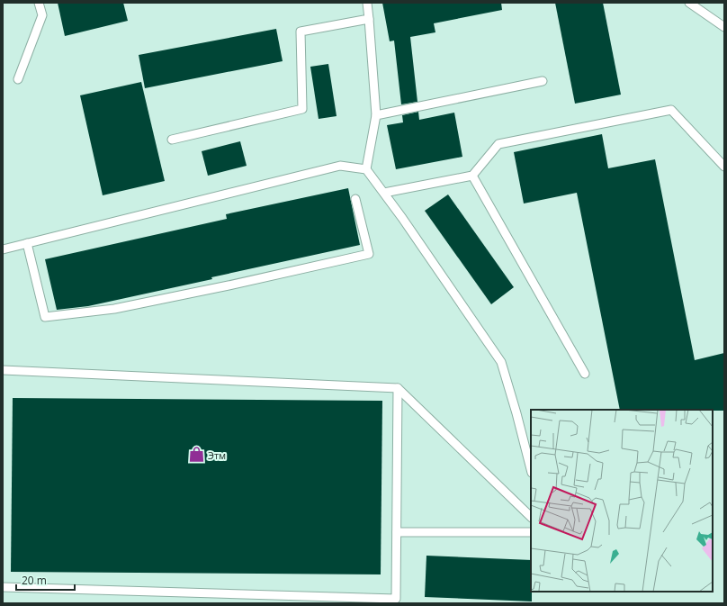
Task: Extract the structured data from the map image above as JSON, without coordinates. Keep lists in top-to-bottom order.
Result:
{
  "places": {
    "shop": ["Этм"]
  },
  "scale_bar": "20 m"
}
